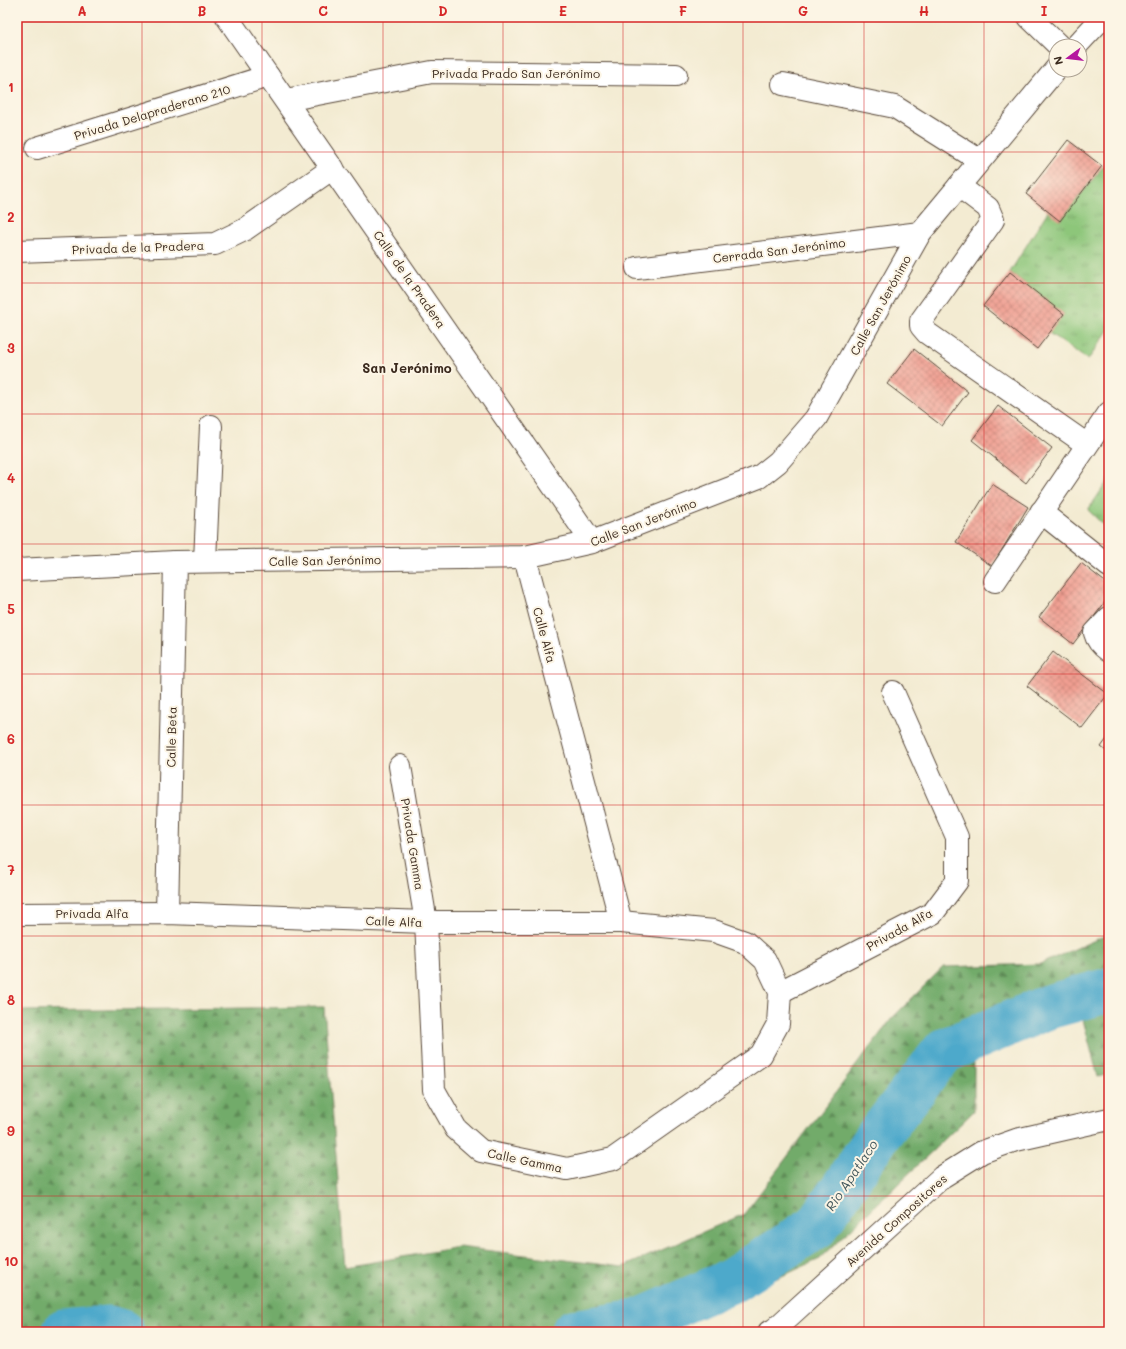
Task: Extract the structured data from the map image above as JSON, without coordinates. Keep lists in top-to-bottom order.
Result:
{
  "streets": {
    "street": [
      "Privada Prado San Jerónimo",
      "Privada Delapraderano 210",
      "Privada de la Pradera",
      "Cerrada San Jerónimo",
      "Calle de la Pradera",
      "Calle San Jerónimo",
      "Calle Alfa",
      "Calle Beta",
      "Privada Gamma",
      "Privada Alfa",
      "Calle Gamma",
      "Avenida Compositores"
    ]
  },
  "crossings": [
    ["Privada Prado San Jerónimo", "Calle de la Pradera"],
    ["Privada Delapraderano 210", "Calle de la Pradera"],
    ["Privada de la Pradera", "Calle de la Pradera"],
    ["Cerrada San Jerónimo", "Calle San Jerónimo"],
    ["Calle de la Pradera", "Calle San Jerónimo"],
    ["Calle San Jerónimo", "Calle Alfa"],
    ["Calle San Jerónimo", "Calle Beta"],
    ["Calle Alfa", "Calle Beta"],
    ["Calle Alfa", "Privada Gamma"],
    ["Calle Alfa", "Privada Alfa"],
    ["Calle Alfa", "Calle Gamma"],
    ["Calle Beta", "Privada Alfa"],
    ["Privada Gamma", "Calle Gamma"],
    ["Privada Alfa", "Calle Gamma"]
  ],
  "districts": ["San Jerónimo"],
  "water": ["Rio Apatlaco"],
  "north": "left",
  "grid": {
    "columns": [
      "A",
      "B",
      "C",
      "D",
      "E",
      "F",
      "G",
      "H",
      "I"
    ],
    "rows": [
      "1",
      "2",
      "3",
      "4",
      "5",
      "6",
      "7",
      "8",
      "9",
      "10"
    ]
  }
}
